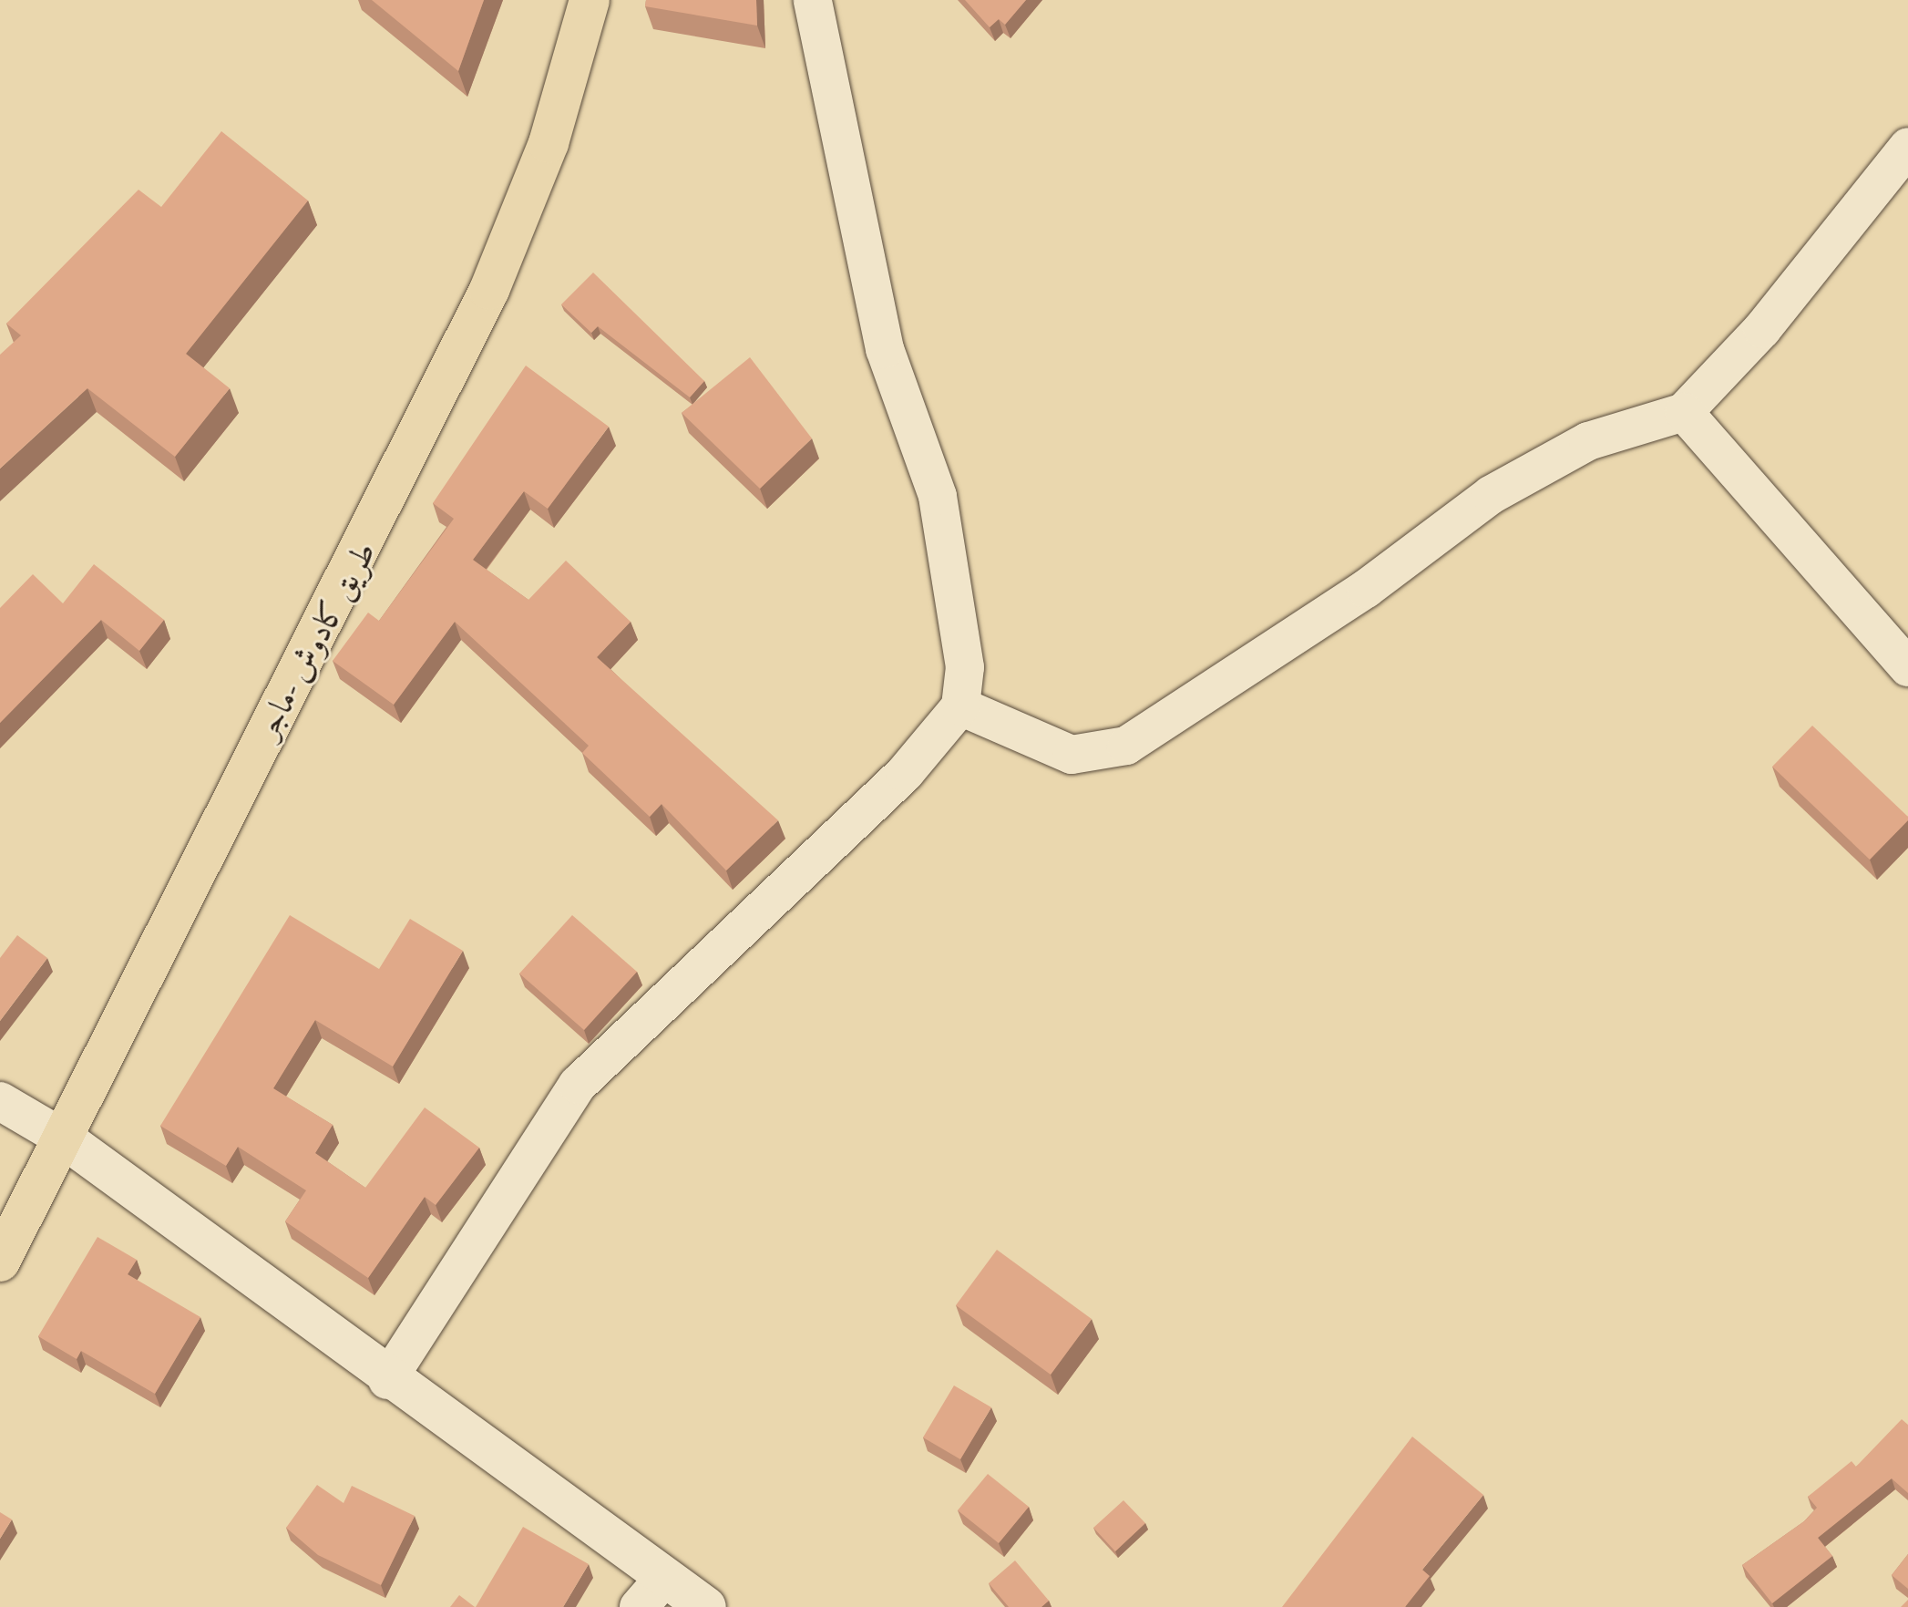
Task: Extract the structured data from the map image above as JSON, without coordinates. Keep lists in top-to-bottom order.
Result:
{
  "streets": {
    "highway": ["طريق كادوش -ماجر"]
  }
}
